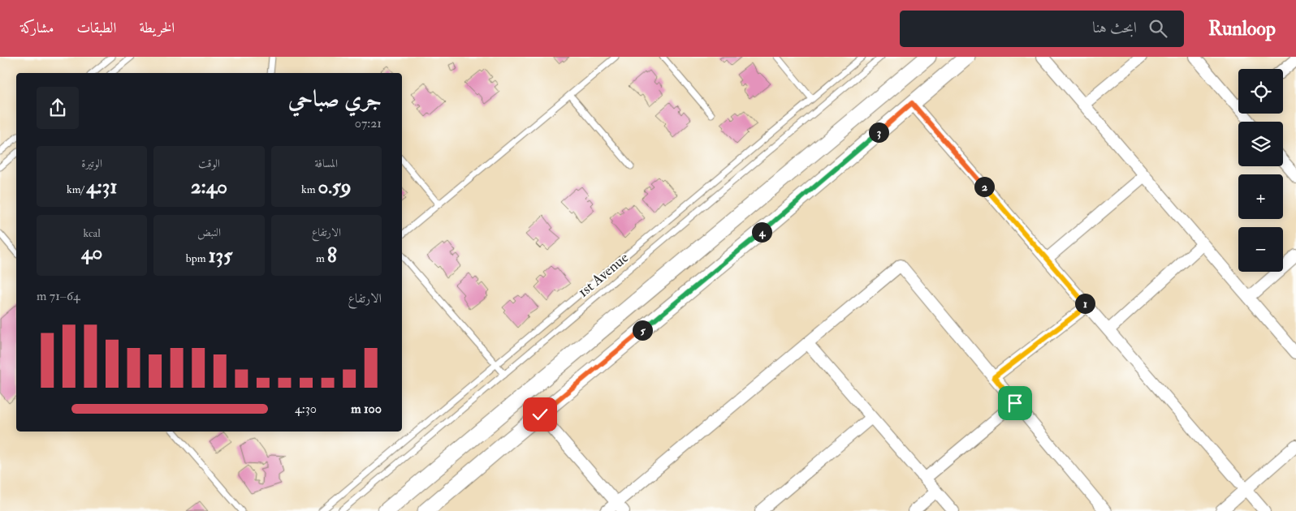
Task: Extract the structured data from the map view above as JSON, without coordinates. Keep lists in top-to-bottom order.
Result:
{
  "streets": {
    "lane": ["1st Avenue"]
  },
  "page": {
    "header": "Runloop",
    "search": "ابحث هنا",
    "nav": ["الخريطة", "الطبقات", "مشاركة"],
    "map_buttons": ["+", "−"],
    "heading": ["جري صباحي", "07:21"],
    "pins": [
      "3",
      "2",
      "4",
      "1",
      "5"
    ],
    "stats": [
      ["المسافة", "0.59 km"],
      ["الوقت", "2:40"],
      ["الوتيرة", "4:31 /km"],
      ["الارتفاع", "8 m"],
      ["النبض", "135 bpm"],
      ["kcal", "40"]
    ],
    "chart": ["الارتفاع", "64–71 m"],
    "list": [
      {
        "name": "100 m",
        "note": "4:30"
      }
    ]
  }
}
